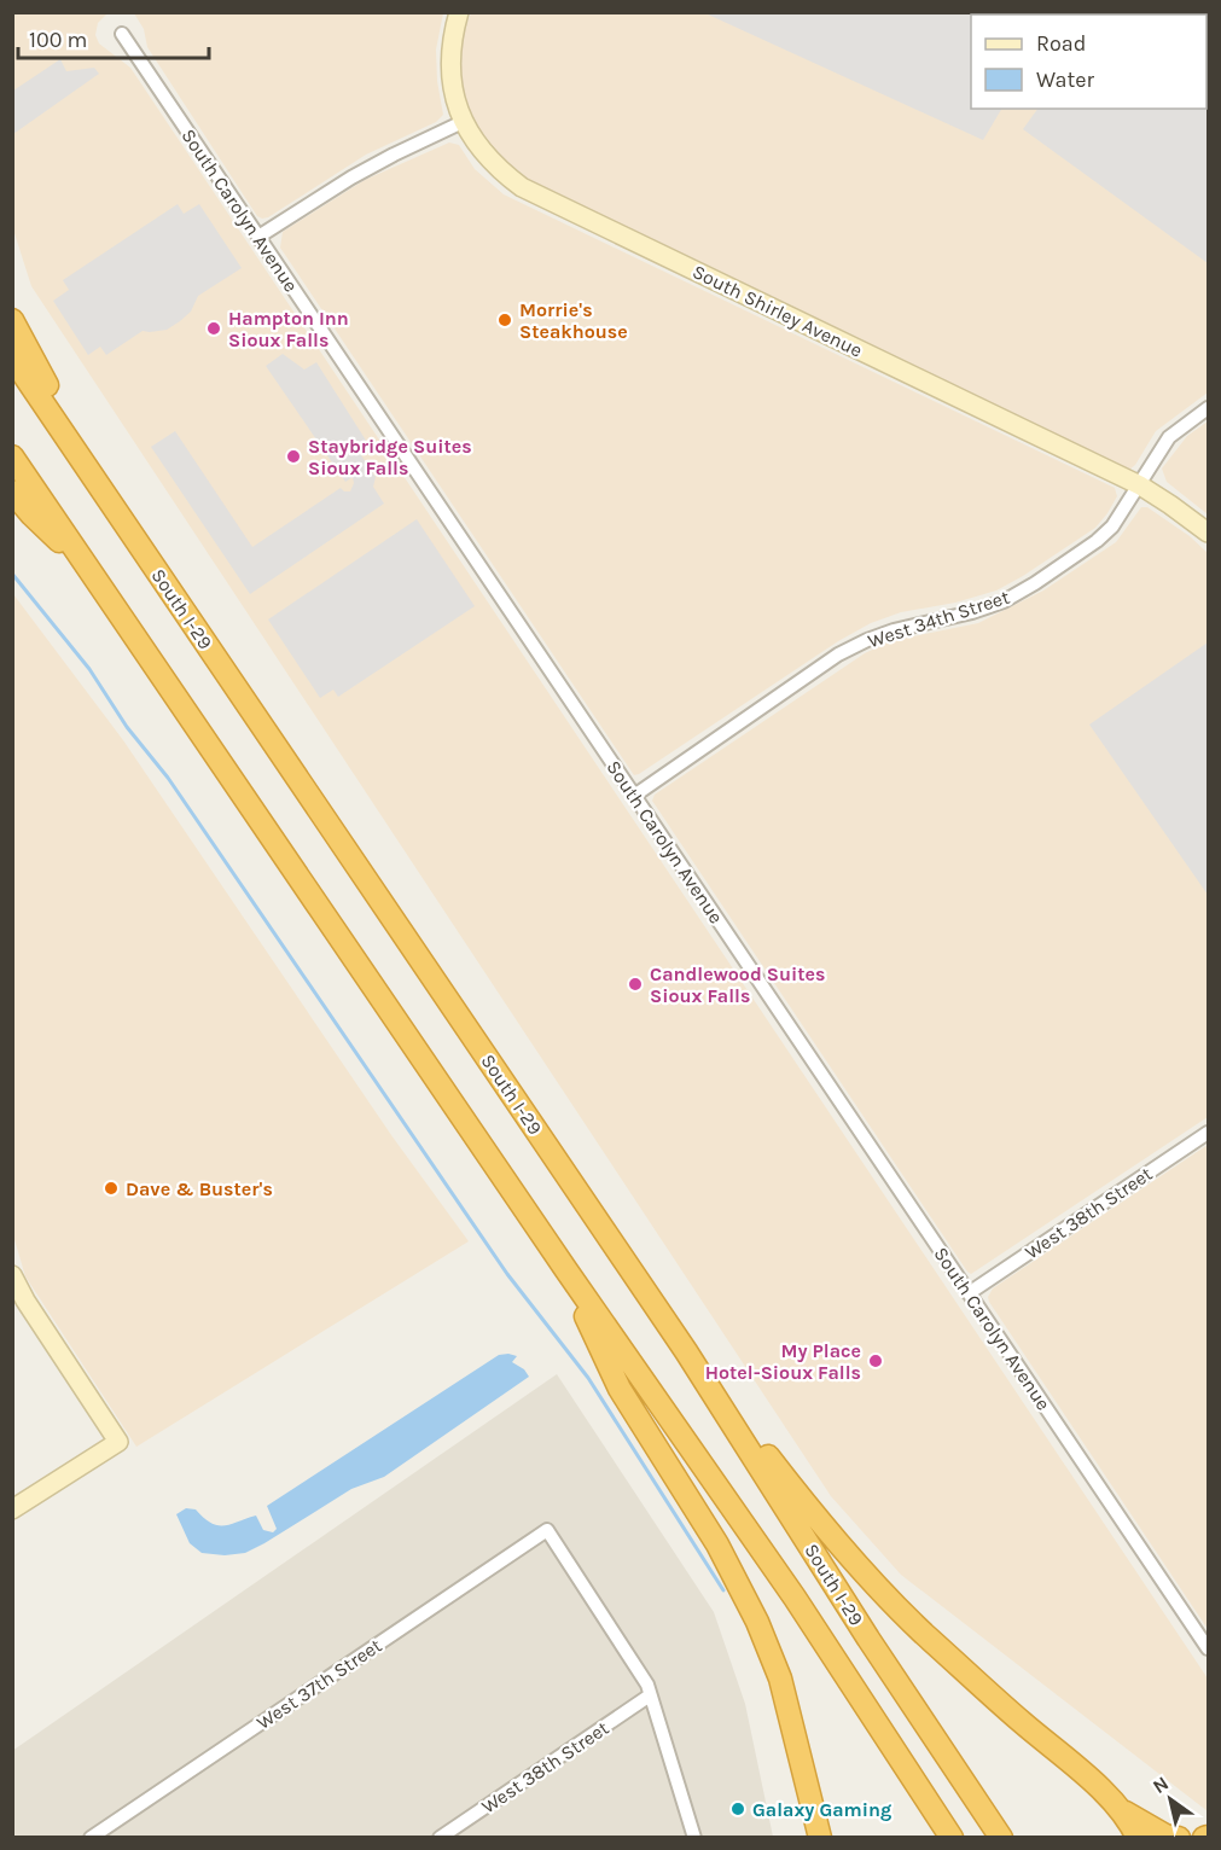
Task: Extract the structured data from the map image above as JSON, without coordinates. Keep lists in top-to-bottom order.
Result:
{
  "streets": {
    "highway": ["South I-29"],
    "street": [
      "South Carolyn Avenue",
      "South Shirley Avenue",
      "West 34th Street",
      "West 38th Street",
      "West 37th Street"
    ]
  },
  "crossings": [
    ["South Carolyn Avenue", "West 34th Street"],
    ["South Carolyn Avenue", "West 38th Street"],
    ["South Shirley Avenue", "West 34th Street"],
    ["West 38th Street", "West 37th Street"]
  ],
  "places": [
    "Morrie's Steakhouse",
    "Hampton Inn Sioux Falls",
    "Staybridge Suites Sioux Falls",
    "Candlewood Suites Sioux Falls",
    "Dave & Buster's",
    "My Place Hotel-Sioux Falls",
    "Galaxy Gaming"
  ],
  "legend": ["Road", "Water"],
  "scale_bar": "100 m",
  "north": "top left"
}
